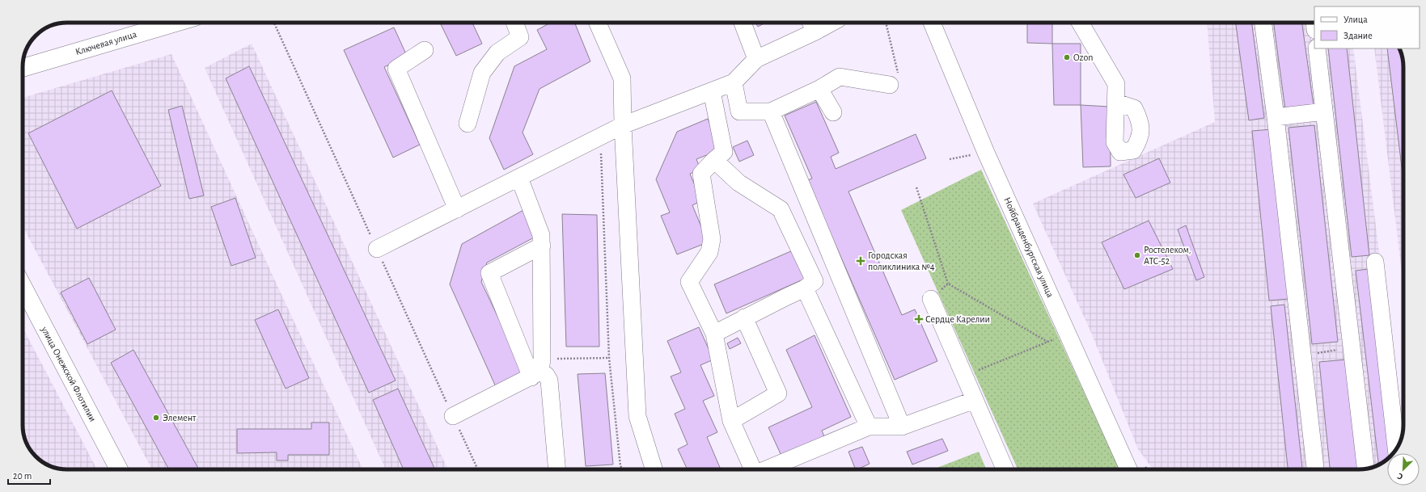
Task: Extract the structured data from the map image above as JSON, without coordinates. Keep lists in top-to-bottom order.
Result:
{
  "streets": {
    "main road": ["Ключевая улица", "улица Онежской Флотилии"],
    "street": ["Нойбранденбургская улица"]
  },
  "places": {
    "other": ["Ozon", "Ростелеком, АТС-52", "Элемент"],
    "health": ["Городская поликлиника №4", "Сердце Карелии"]
  },
  "legend": ["Улица", "Здание"],
  "scale_bar": "20 m",
  "north": "bottom left"
}
